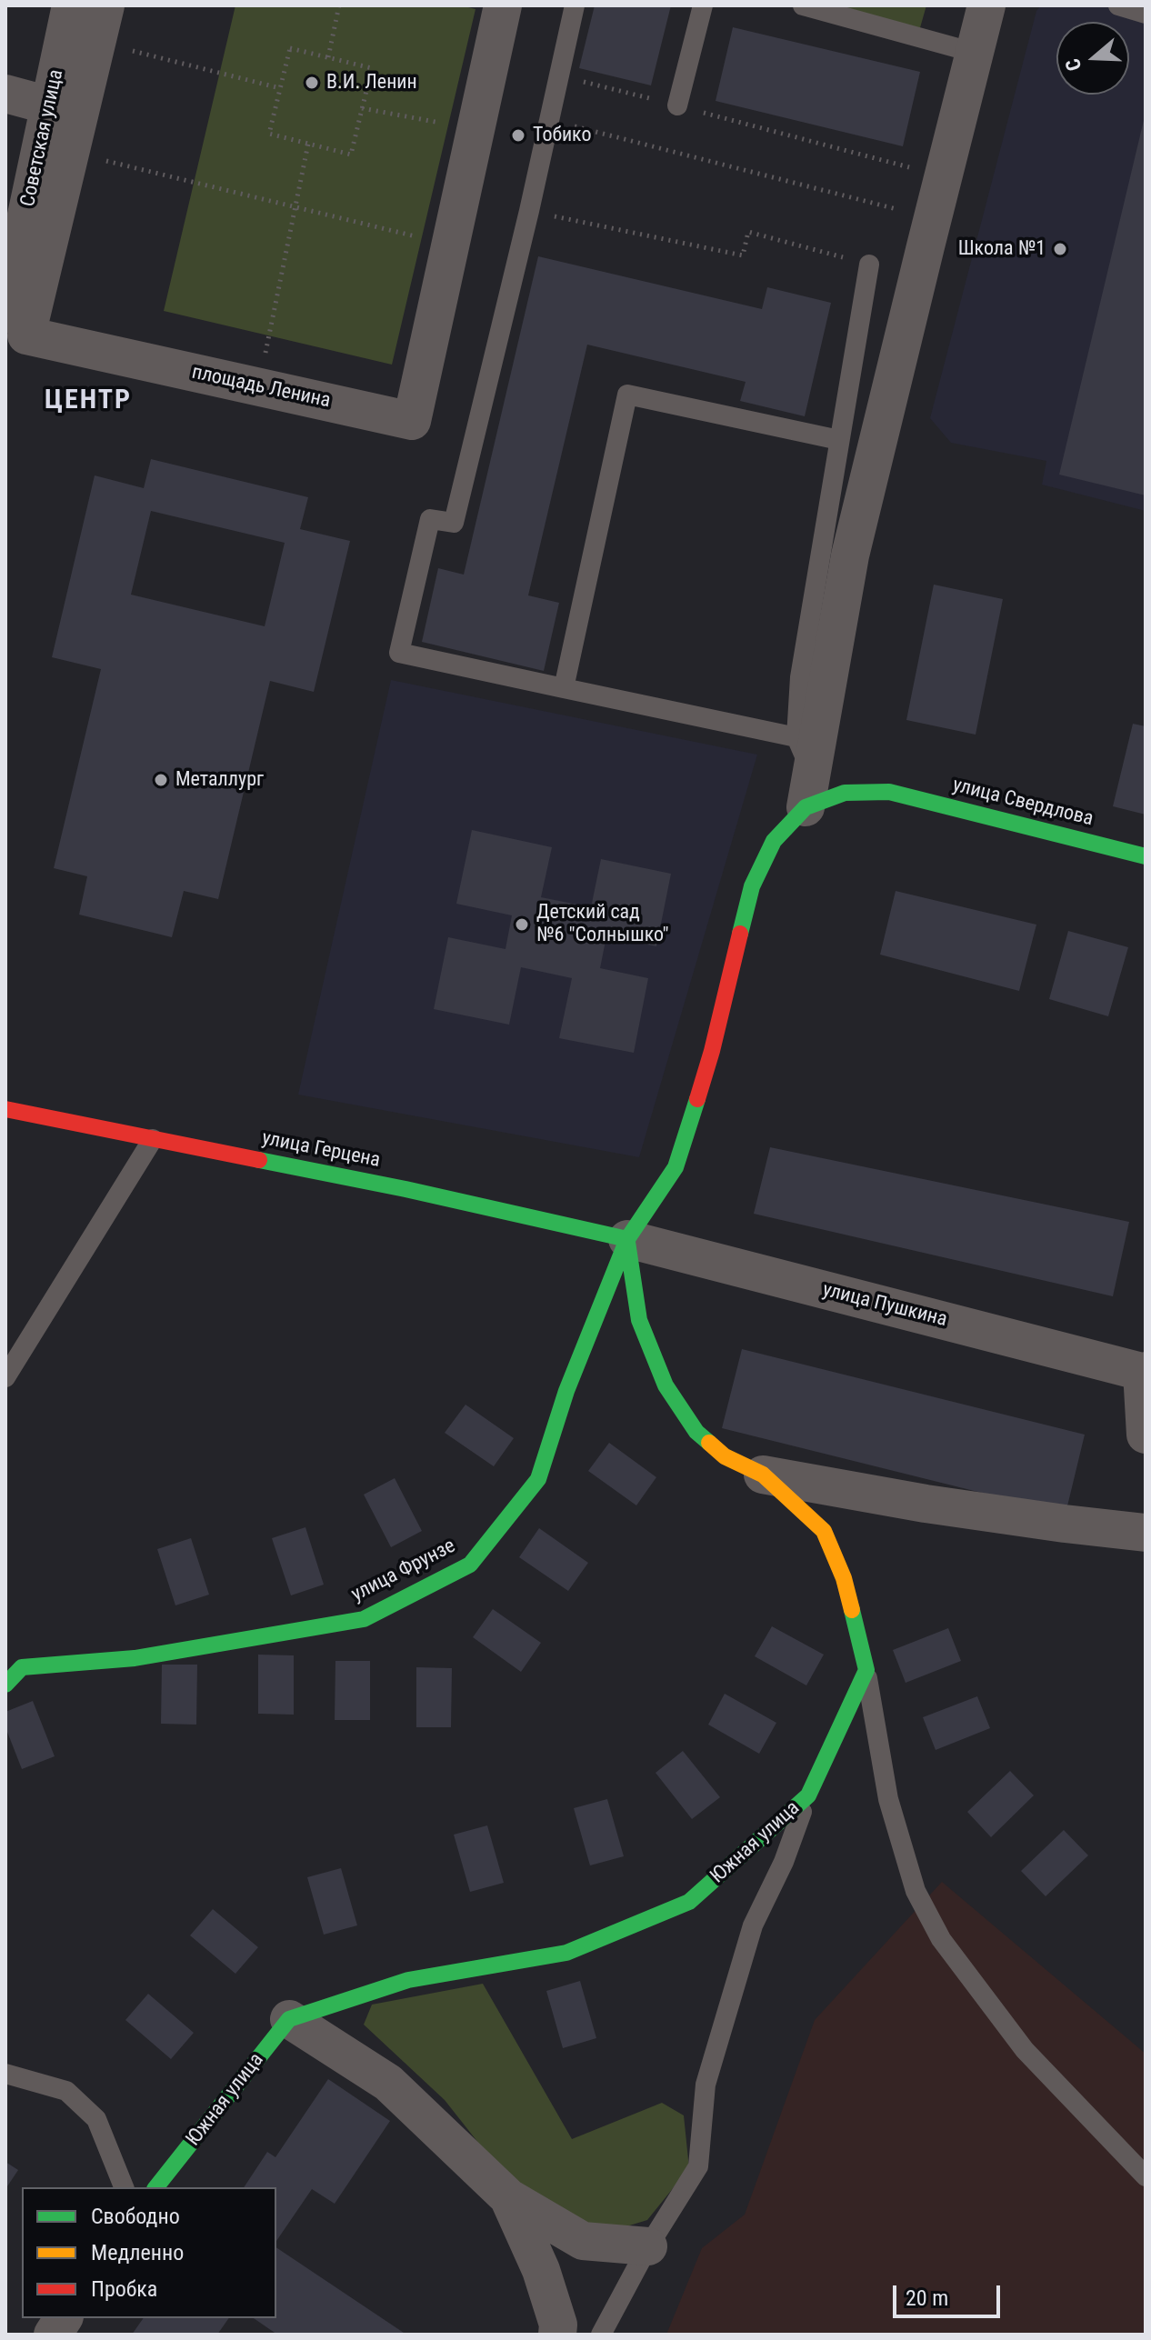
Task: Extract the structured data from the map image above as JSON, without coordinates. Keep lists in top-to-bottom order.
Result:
{
  "streets": {
    "street": [
      "Советская улица",
      "площадь Ленина",
      "улица Свердлова",
      "улица Герцена",
      "улица Пушкина",
      "улица Фрунзе",
      "Южная улица"
    ]
  },
  "crossings": [
    ["улица Свердлова", "улица Фрунзе"],
    ["улица Герцена", "улица Пушкина"],
    ["улица Герцена", "улица Фрунзе"],
    ["улица Пушкина", "улица Фрунзе"]
  ],
  "districts": ["ЦЕНТР"],
  "places": [
    "В.И. Ленин",
    "Тобико",
    "Школа №1",
    "Металлург",
    "Детский сад №6 \"Солнышко\""
  ],
  "legend": ["Свободно", "Медленно", "Пробка"],
  "scale_bar": "20 m",
  "north": "left"
}
